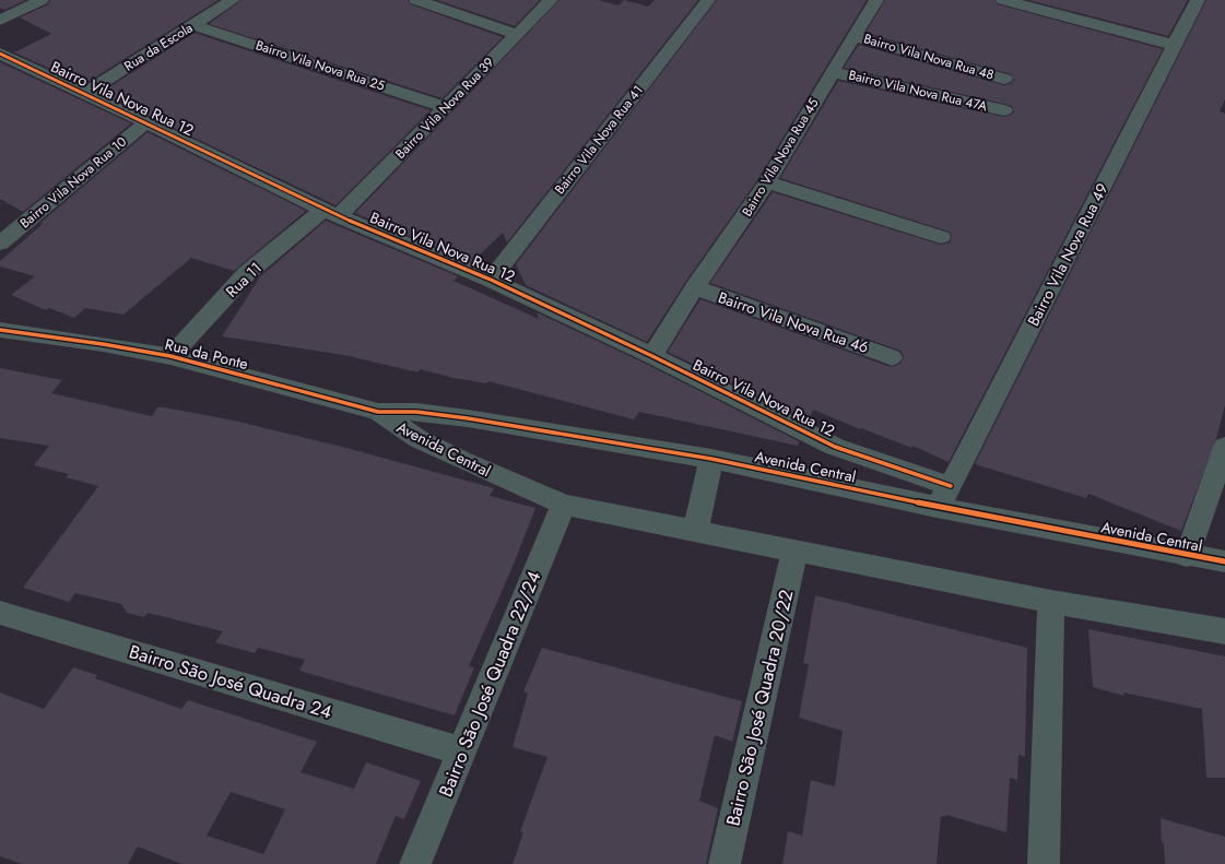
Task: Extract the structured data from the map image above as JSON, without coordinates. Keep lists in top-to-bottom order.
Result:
{
  "streets": {
    "street": [
      "Rua da Escola",
      "Bairro Vila Nova Rua 48",
      "Bairro Vila Nova Rua 25",
      "Bairro Vila Nova Rua 47A",
      "Bairro Vila Nova Rua 12",
      "Bairro Vila Nova Rua 39",
      "Bairro Vila Nova Rua 41",
      "Bairro Vila Nova Rua 45",
      "Bairro Vila Nova Rua 10",
      "Bairro Vila Nova Rua 49",
      "Rua 11",
      "Bairro Vila Nova Rua 46",
      "Rua da Ponte",
      "Avenida Central",
      "Bairro São José Quadra 24",
      "Bairro São José Quadra 22/24",
      "Bairro São José Quadra 20/22"
    ]
  },
  "crossings": [
    ["Rua da Escola", "Bairro Vila Nova Rua 25"],
    ["Rua da Escola", "Bairro Vila Nova Rua 12"],
    ["Bairro Vila Nova Rua 48", "Bairro Vila Nova Rua 45"],
    ["Bairro Vila Nova Rua 25", "Bairro Vila Nova Rua 39"],
    ["Bairro Vila Nova Rua 47A", "Bairro Vila Nova Rua 45"],
    ["Bairro Vila Nova Rua 12", "Bairro Vila Nova Rua 39"],
    ["Bairro Vila Nova Rua 12", "Bairro Vila Nova Rua 41"],
    ["Bairro Vila Nova Rua 12", "Bairro Vila Nova Rua 45"],
    ["Bairro Vila Nova Rua 12", "Bairro Vila Nova Rua 10"],
    ["Bairro Vila Nova Rua 12", "Bairro Vila Nova Rua 49"],
    ["Bairro Vila Nova Rua 12", "Rua 11"],
    ["Bairro Vila Nova Rua 39", "Rua 11"],
    ["Bairro Vila Nova Rua 45", "Bairro Vila Nova Rua 46"],
    ["Bairro Vila Nova Rua 49", "Avenida Central"],
    ["Rua 11", "Rua da Ponte"],
    ["Rua da Ponte", "Avenida Central"],
    ["Avenida Central", "Bairro São José Quadra 22/24"],
    ["Avenida Central", "Bairro São José Quadra 20/22"],
    ["Bairro São José Quadra 24", "Bairro São José Quadra 22/24"]
  ]
}
